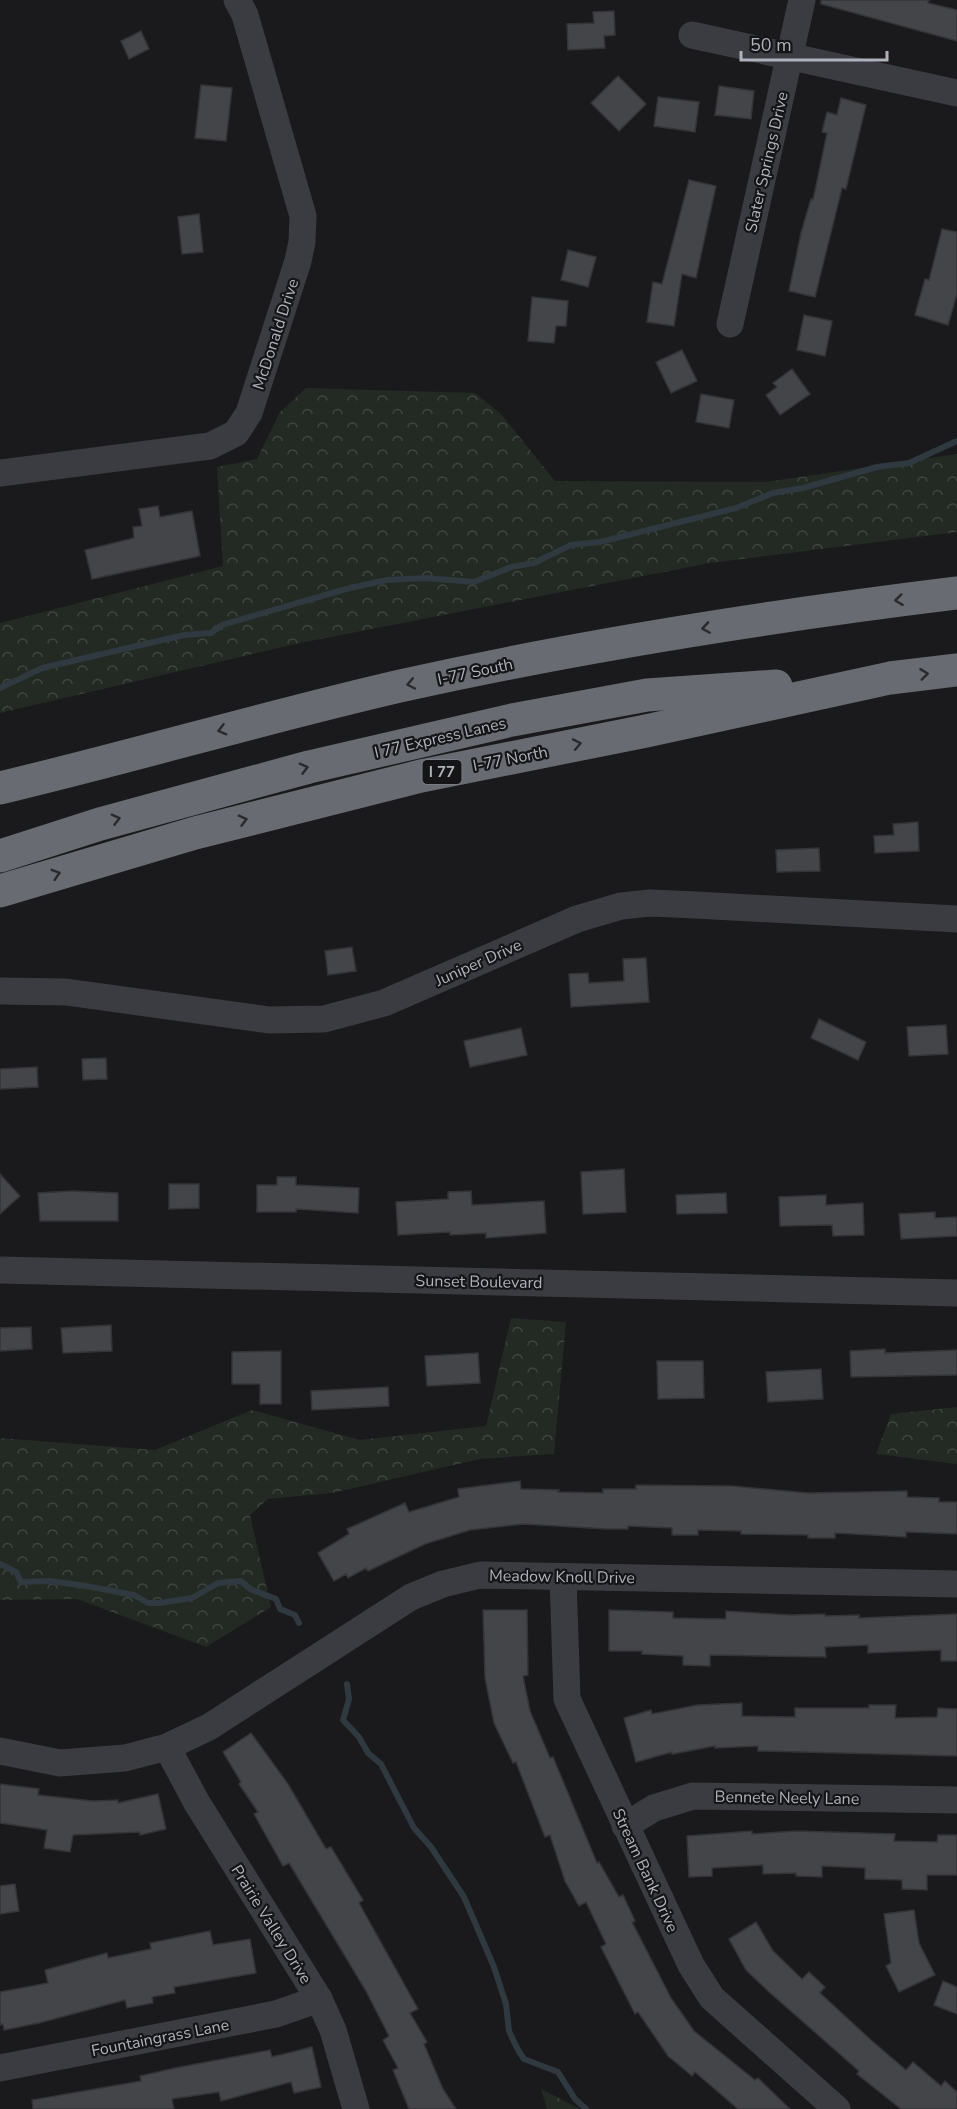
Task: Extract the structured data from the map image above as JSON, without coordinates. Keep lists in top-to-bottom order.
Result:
{
  "streets": {
    "highway": [
      "I-77 South",
      "I 77 Express Lanes",
      "I-77 North",
      "I 77"
    ],
    "street": [
      "Slater Springs Drive",
      "McDonald Drive",
      "Juniper Drive",
      "Sunset Boulevard",
      "Meadow Knoll Drive",
      "Bennete Neely Lane",
      "Stream Bank Drive",
      "Prairie Valley Drive",
      "Fountaingrass Lane"
    ]
  },
  "crossings": [
    ["I 77 Express Lanes", "I-77 North"],
    ["Meadow Knoll Drive", "Stream Bank Drive"],
    ["Meadow Knoll Drive", "Prairie Valley Drive"],
    ["Bennete Neely Lane", "Stream Bank Drive"],
    ["Prairie Valley Drive", "Fountaingrass Lane"]
  ],
  "one_way": ["I-77 South", "I 77 Express Lanes", "I-77 North"],
  "scale_bar": "50 m"
}
